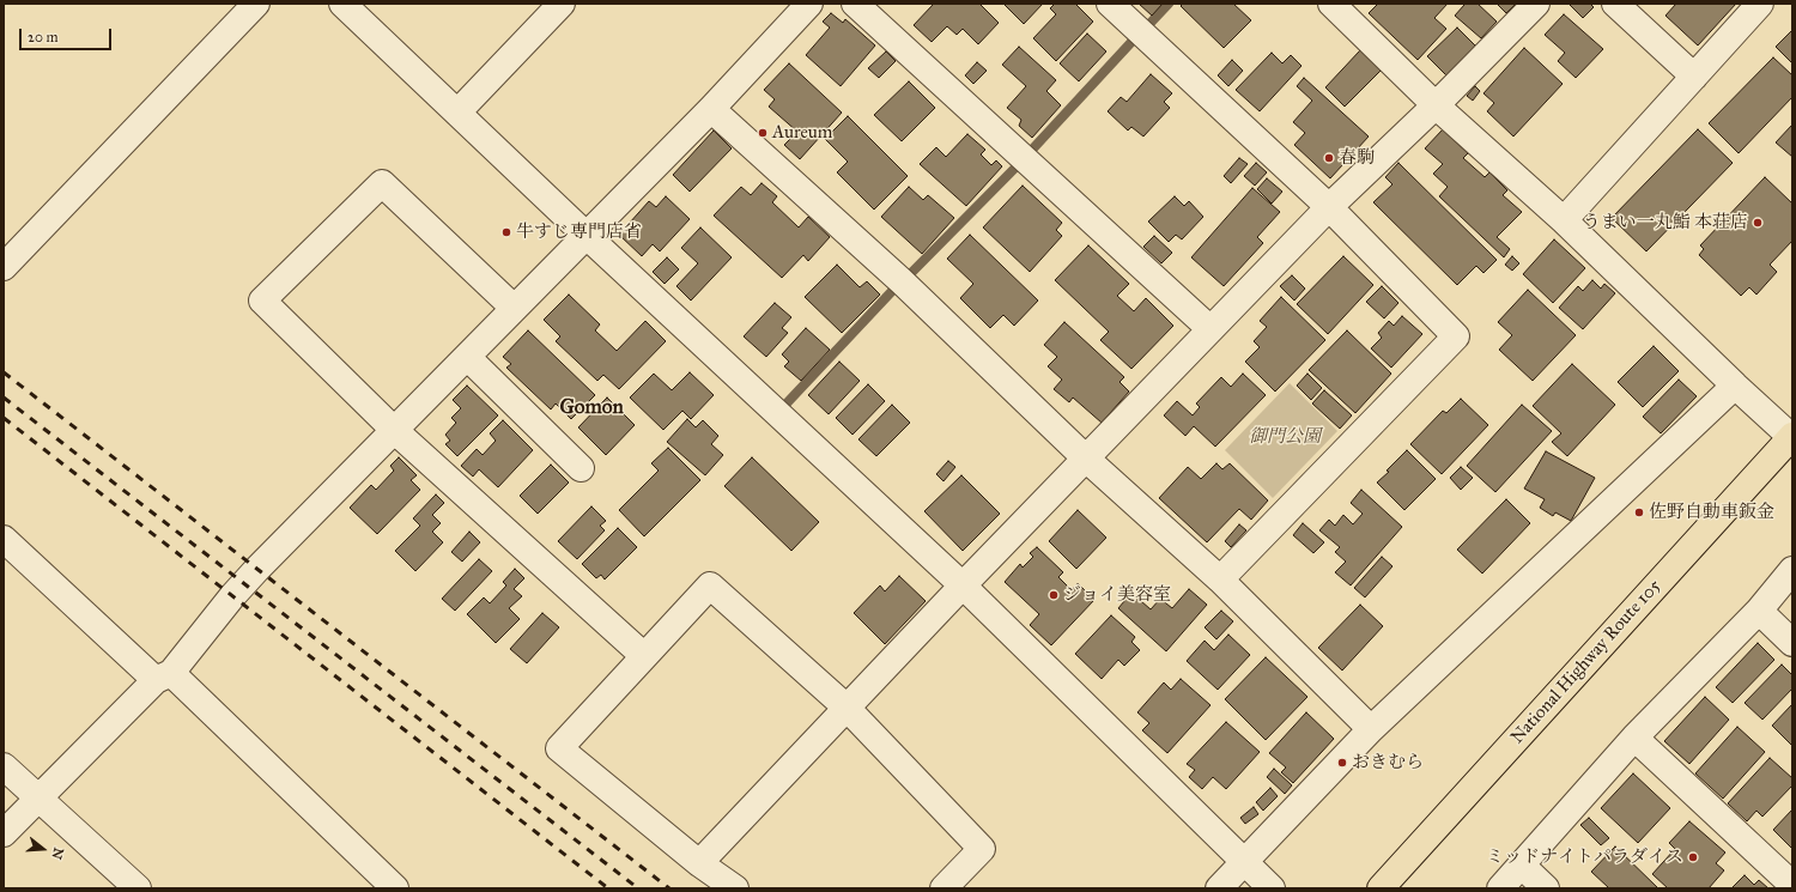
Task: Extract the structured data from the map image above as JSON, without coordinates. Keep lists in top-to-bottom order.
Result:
{
  "streets": {
    "highway": ["National Highway Route 105"]
  },
  "districts": ["Gomon"],
  "parks": ["御門公園"],
  "places": [
    "Aureum",
    "春駒",
    "うまい一丸鮨 本荘店",
    "牛すじ専門店省",
    "佐野自動車鈑金",
    "ジョイ美容室",
    "おきむら",
    "ミッドナイトパラダイス"
  ],
  "scale_bar": "20 m",
  "north": "right"
}
